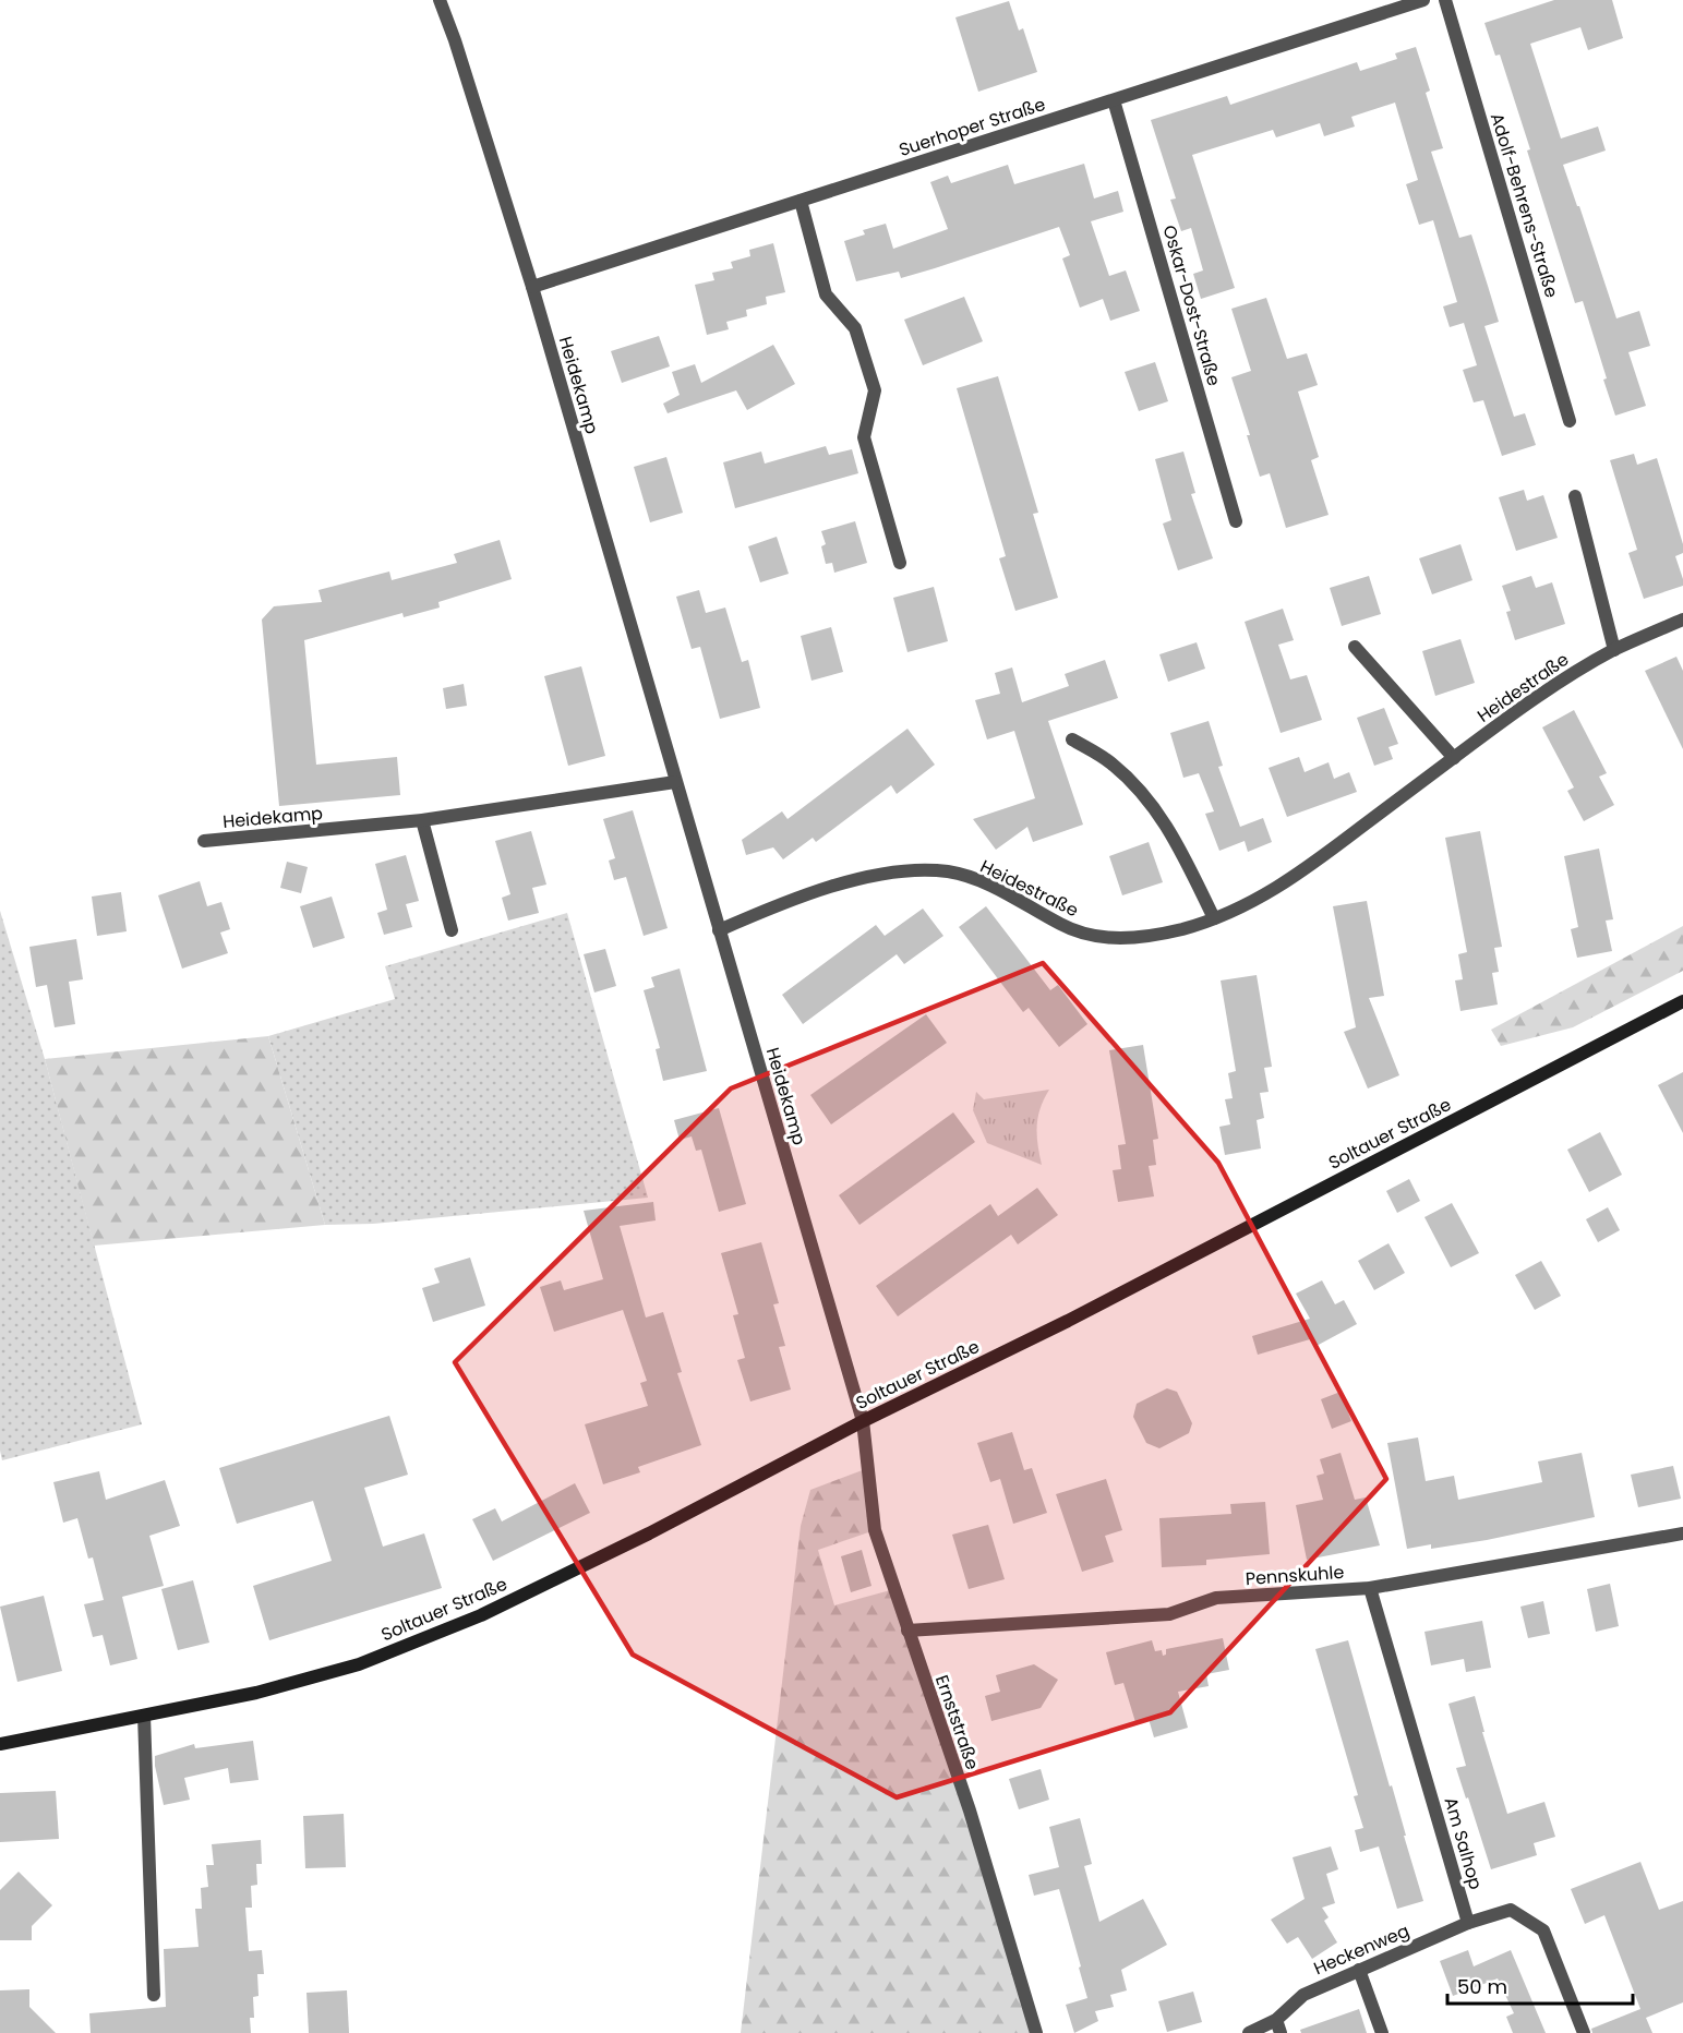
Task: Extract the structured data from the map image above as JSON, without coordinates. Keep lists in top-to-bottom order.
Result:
{
  "streets": {
    "main road": ["Soltauer Straße"],
    "street": [
      "Suerhoper Straße",
      "Adolf-Behrens-Straße",
      "Oskar-Dost-Straße",
      "Heidekamp",
      "Heidestraße",
      "Pennskuhle",
      "Ernststraße",
      "Am Salhop",
      "Heckenweg"
    ]
  },
  "crossings": [
    ["Suerhoper Straße", "Oskar-Dost-Straße"],
    ["Suerhoper Straße", "Heidekamp"],
    ["Heidekamp", "Heidestraße"],
    ["Heidekamp", "Soltauer Straße"],
    ["Heidekamp", "Ernststraße"],
    ["Soltauer Straße", "Ernststraße"],
    ["Pennskuhle", "Ernststraße"],
    ["Pennskuhle", "Am Salhop"],
    ["Am Salhop", "Heckenweg"]
  ],
  "scale_bar": "50 m"
}
